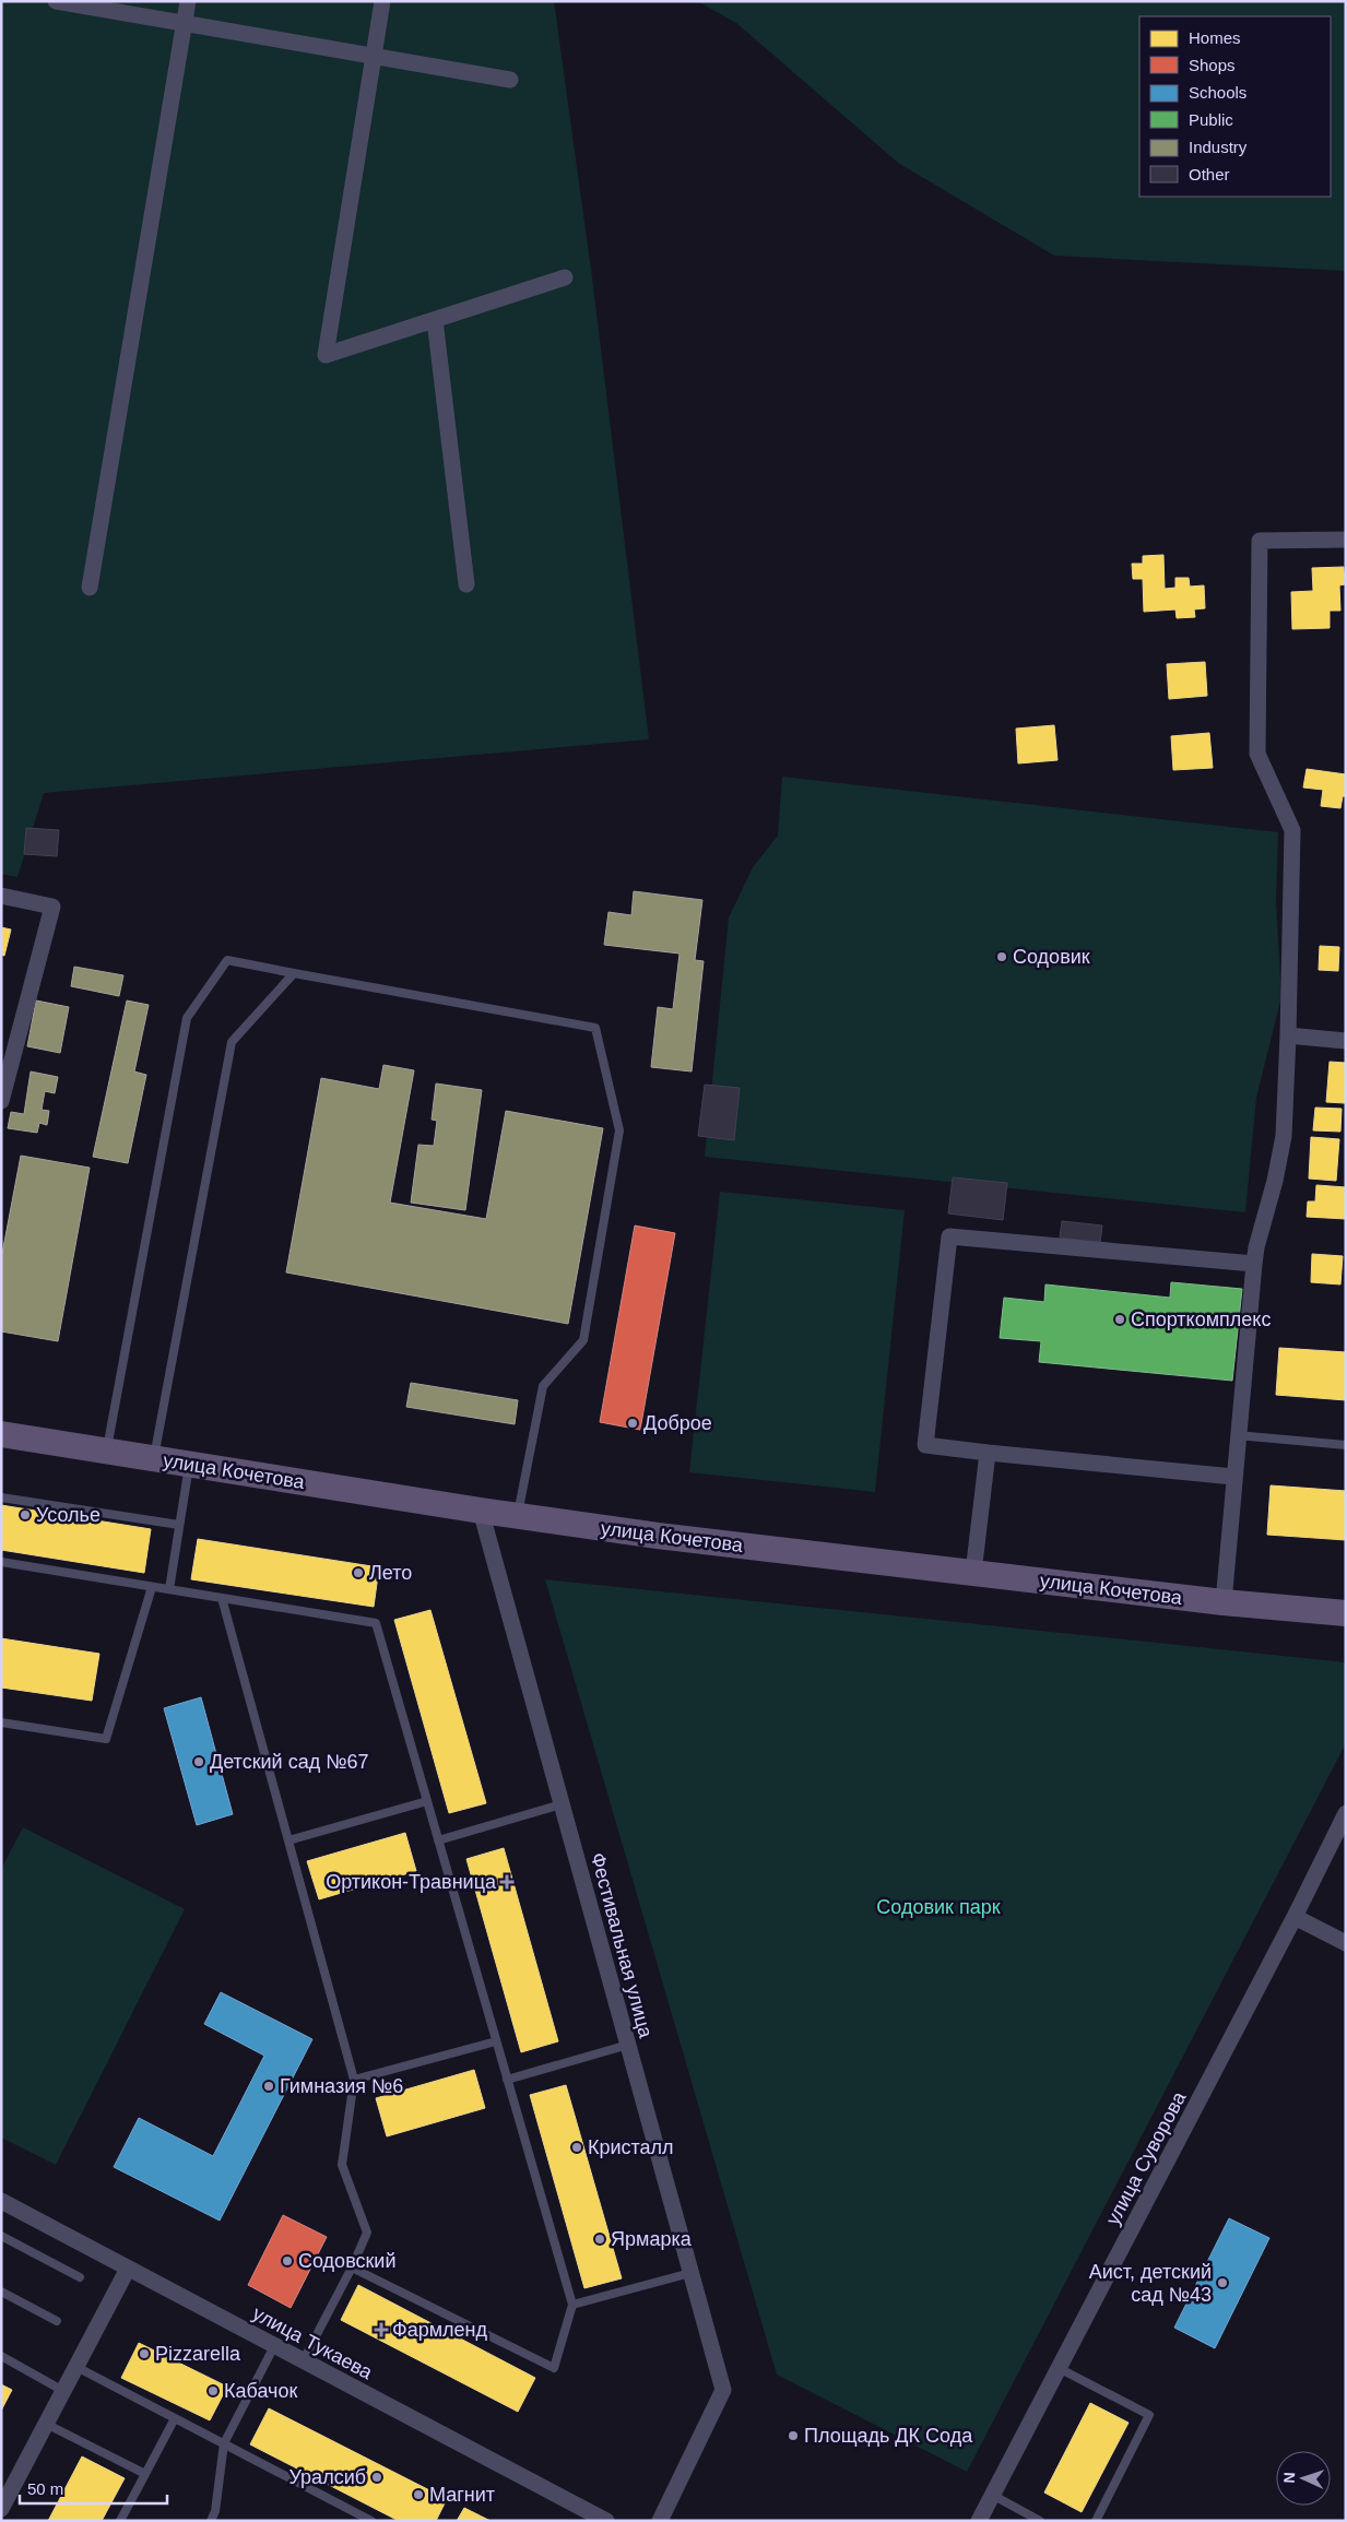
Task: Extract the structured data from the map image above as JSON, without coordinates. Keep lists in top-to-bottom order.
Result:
{
  "streets": {
    "main road": ["улица Кочетова"],
    "street": ["Фестивальная улица", "улица Суворова", "улица Тукаева"]
  },
  "crossings": [
    ["улица Кочетова", "Фестивальная улица"]
  ],
  "parks": ["Содовик парк"],
  "places": {
    "other": [
      "Содовик",
      "Спорткомплекс",
      "Доброе",
      "Усолье",
      "Лето",
      "Детский сад №67",
      "Гимназия №6",
      "Кристалл",
      "Ярмарка",
      "Содовский",
      "Аист, детский сад №43",
      "Pizzarella",
      "Кабачок",
      "Площадь ДК Сода",
      "Уралсиб",
      "Магнит"
    ],
    "health": ["Ортикон-Травница", "Фармленд"]
  },
  "legend": [
    "Homes",
    "Shops",
    "Schools",
    "Public",
    "Industry",
    "Other"
  ],
  "scale_bar": "50 m",
  "north": "left"
}
